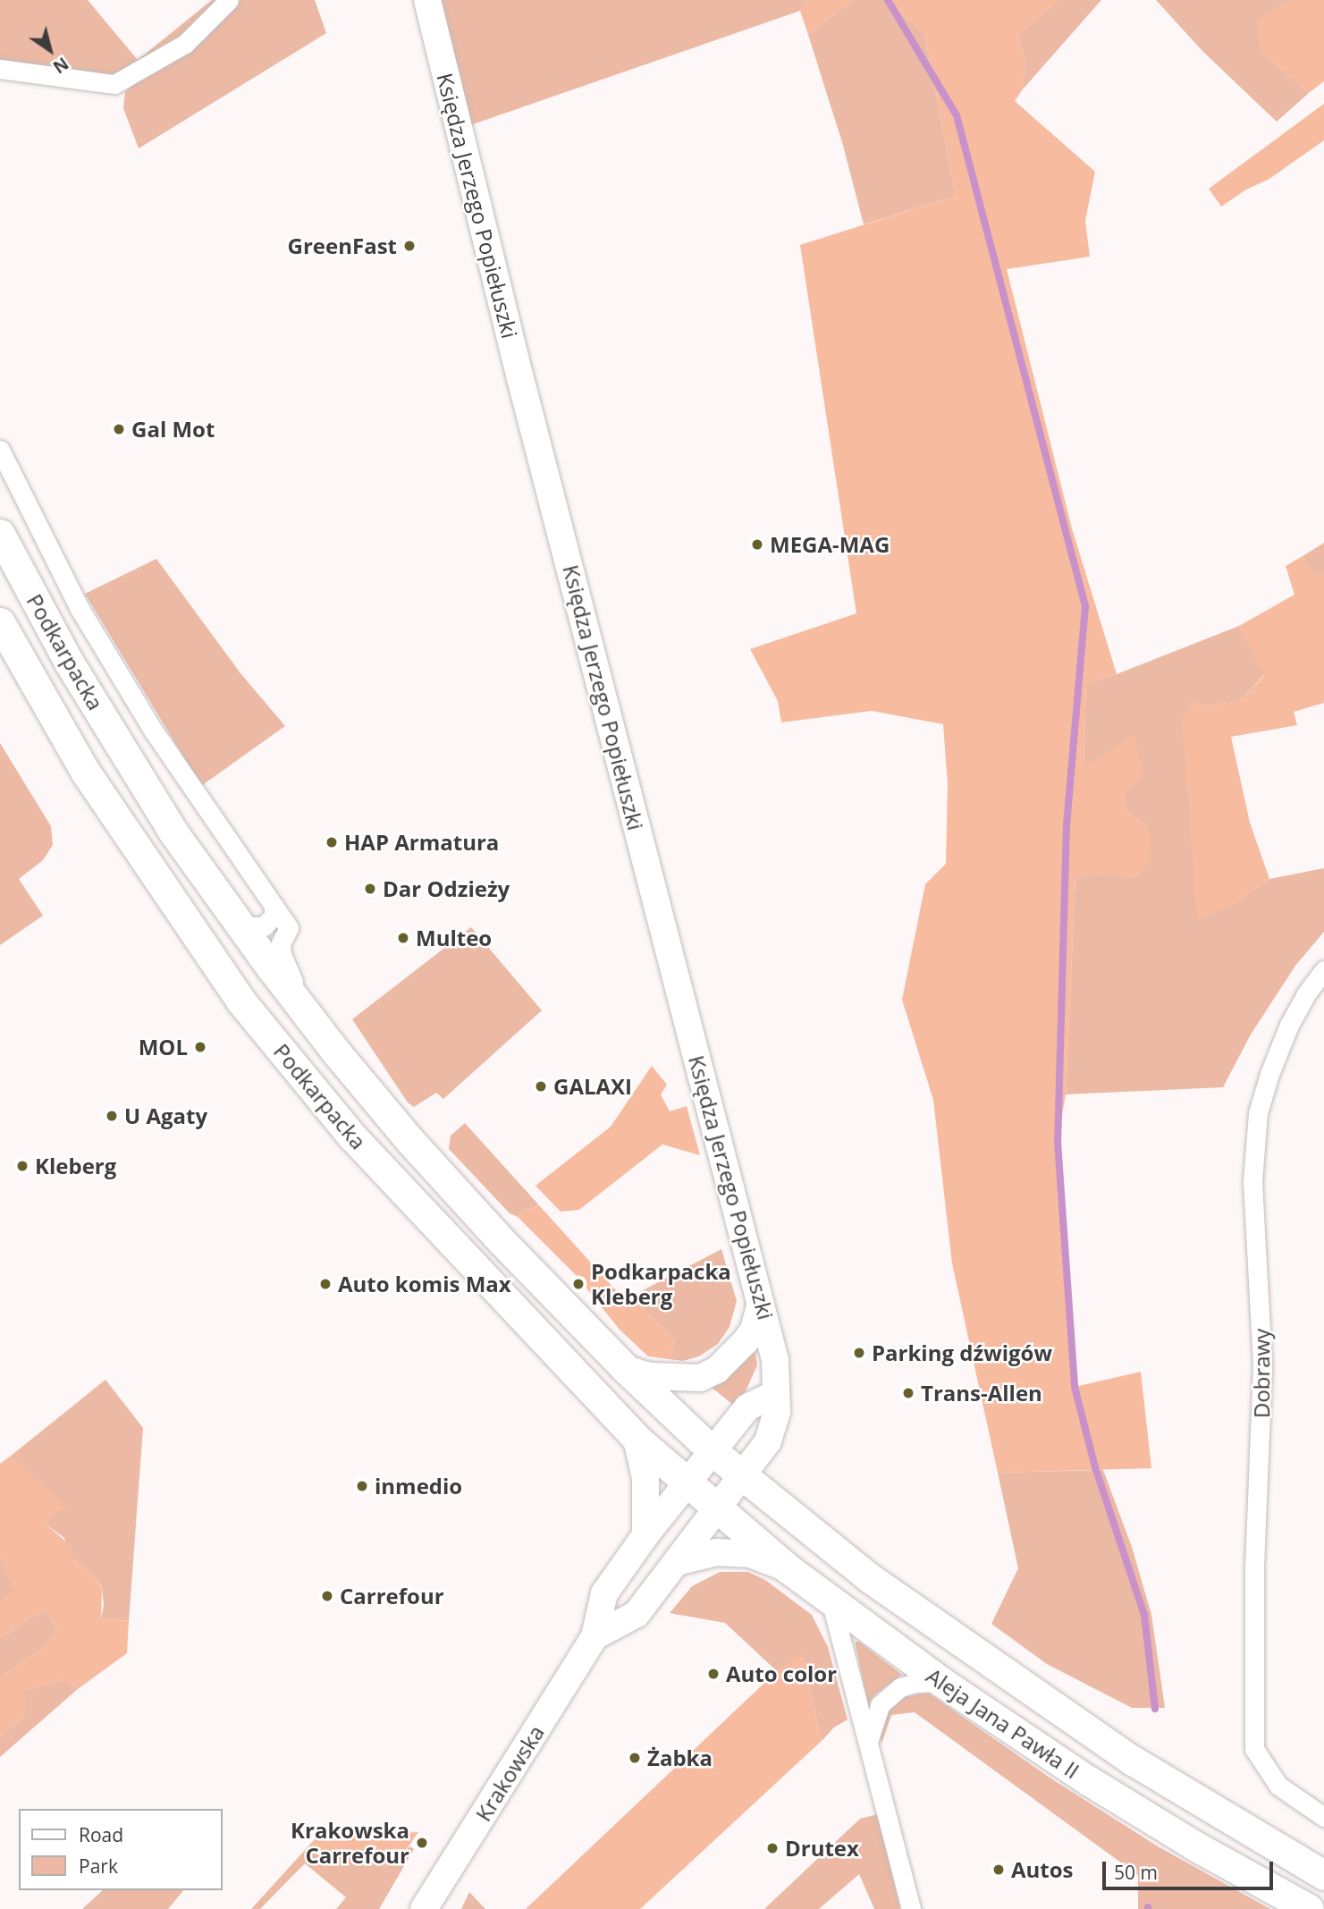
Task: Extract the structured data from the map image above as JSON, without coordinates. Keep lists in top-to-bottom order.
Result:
{
  "streets": {
    "main road": ["Podkarpacka", "Aleja Jana Pawła II"],
    "street": ["Księdza Jerzego Popiełuszki", "Dobrawy", "Krakowska"]
  },
  "crossings": [
    ["Księdza Jerzego Popiełuszki", "Podkarpacka"],
    ["Księdza Jerzego Popiełuszki", "Aleja Jana Pawła II"],
    ["Księdza Jerzego Popiełuszki", "Krakowska"],
    ["Podkarpacka", "Aleja Jana Pawła II"],
    ["Podkarpacka", "Krakowska"],
    ["Aleja Jana Pawła II", "Krakowska"]
  ],
  "places": [
    "GreenFast",
    "Gal Mot",
    "MEGA-MAG",
    "HAP Armatura",
    "Dar Odzieży",
    "Multeo",
    "MOL",
    "GALAXI",
    "U Agaty",
    "Kleberg",
    "Auto komis Max",
    "Podkarpacka Kleberg",
    "Parking dźwigów",
    "Trans-Allen",
    "inmedio",
    "Carrefour",
    "Auto color",
    "Żabka",
    "Krakowska Carrefour",
    "Drutex",
    "Autos"
  ],
  "legend": ["Road", "Park"],
  "scale_bar": "50 m",
  "north": "bottom right"
}
